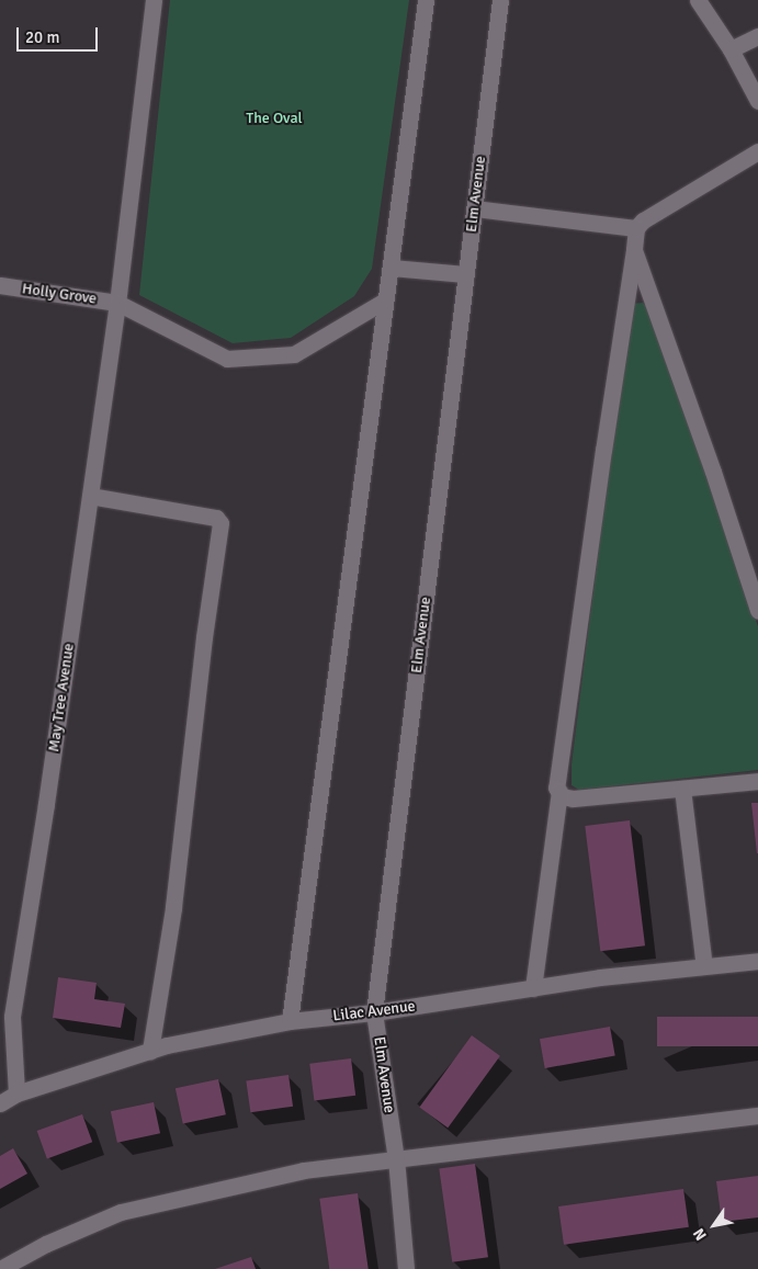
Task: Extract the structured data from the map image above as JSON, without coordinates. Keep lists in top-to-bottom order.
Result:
{
  "streets": {
    "street": [
      "Elm Avenue",
      "Holly Grove",
      "May Tree Avenue",
      "Lilac Avenue"
    ]
  },
  "crossings": [
    ["Elm Avenue", "Lilac Avenue"],
    ["Holly Grove", "May Tree Avenue"],
    ["May Tree Avenue", "Lilac Avenue"]
  ],
  "parks": ["The Oval"],
  "scale_bar": "20 m",
  "north": "bottom left"
}
